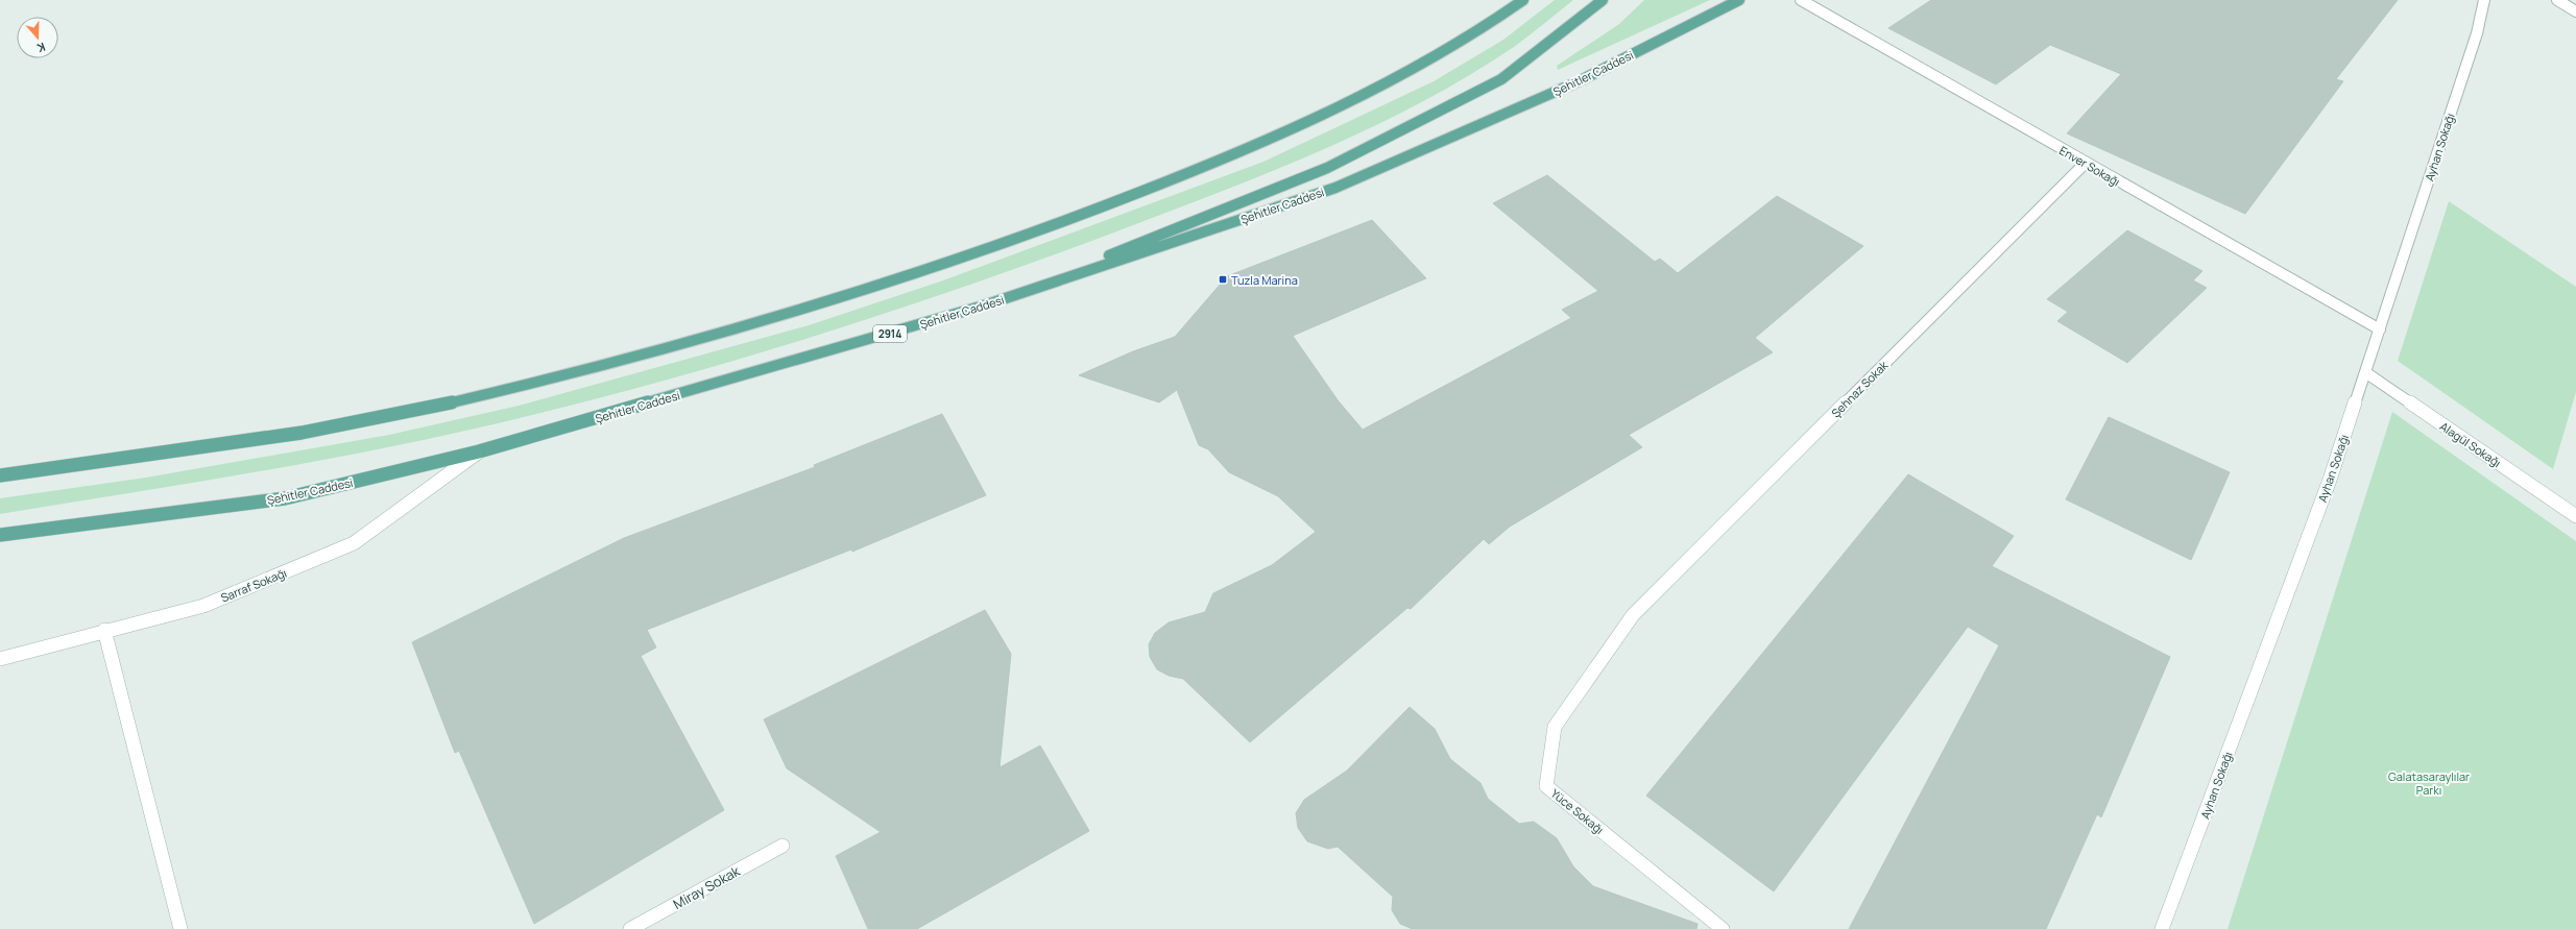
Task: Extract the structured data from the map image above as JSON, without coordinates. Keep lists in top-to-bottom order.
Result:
{
  "streets": {
    "main road": ["Şehitler Caddesi", "2914"],
    "street": [
      "Ayhan Sokağı",
      "Enver Sokağı",
      "Şehnaz Sokak",
      "Alagül Sokağı",
      "Sarraf Sokağı",
      "Yüce Sokağı",
      "Miray Sokak"
    ]
  },
  "crossings": [
    ["Şehitler Caddesi", "Sarraf Sokağı"],
    ["Ayhan Sokağı", "Enver Sokağı"],
    ["Ayhan Sokağı", "Alagül Sokağı"],
    ["Enver Sokağı", "Şehnaz Sokak"],
    ["Şehnaz Sokak", "Yüce Sokağı"]
  ],
  "parks": ["Galatasaraylılar Parkı"],
  "places": {
    "transit": ["Tuzla Marina"]
  },
  "north": "bottom"
}
